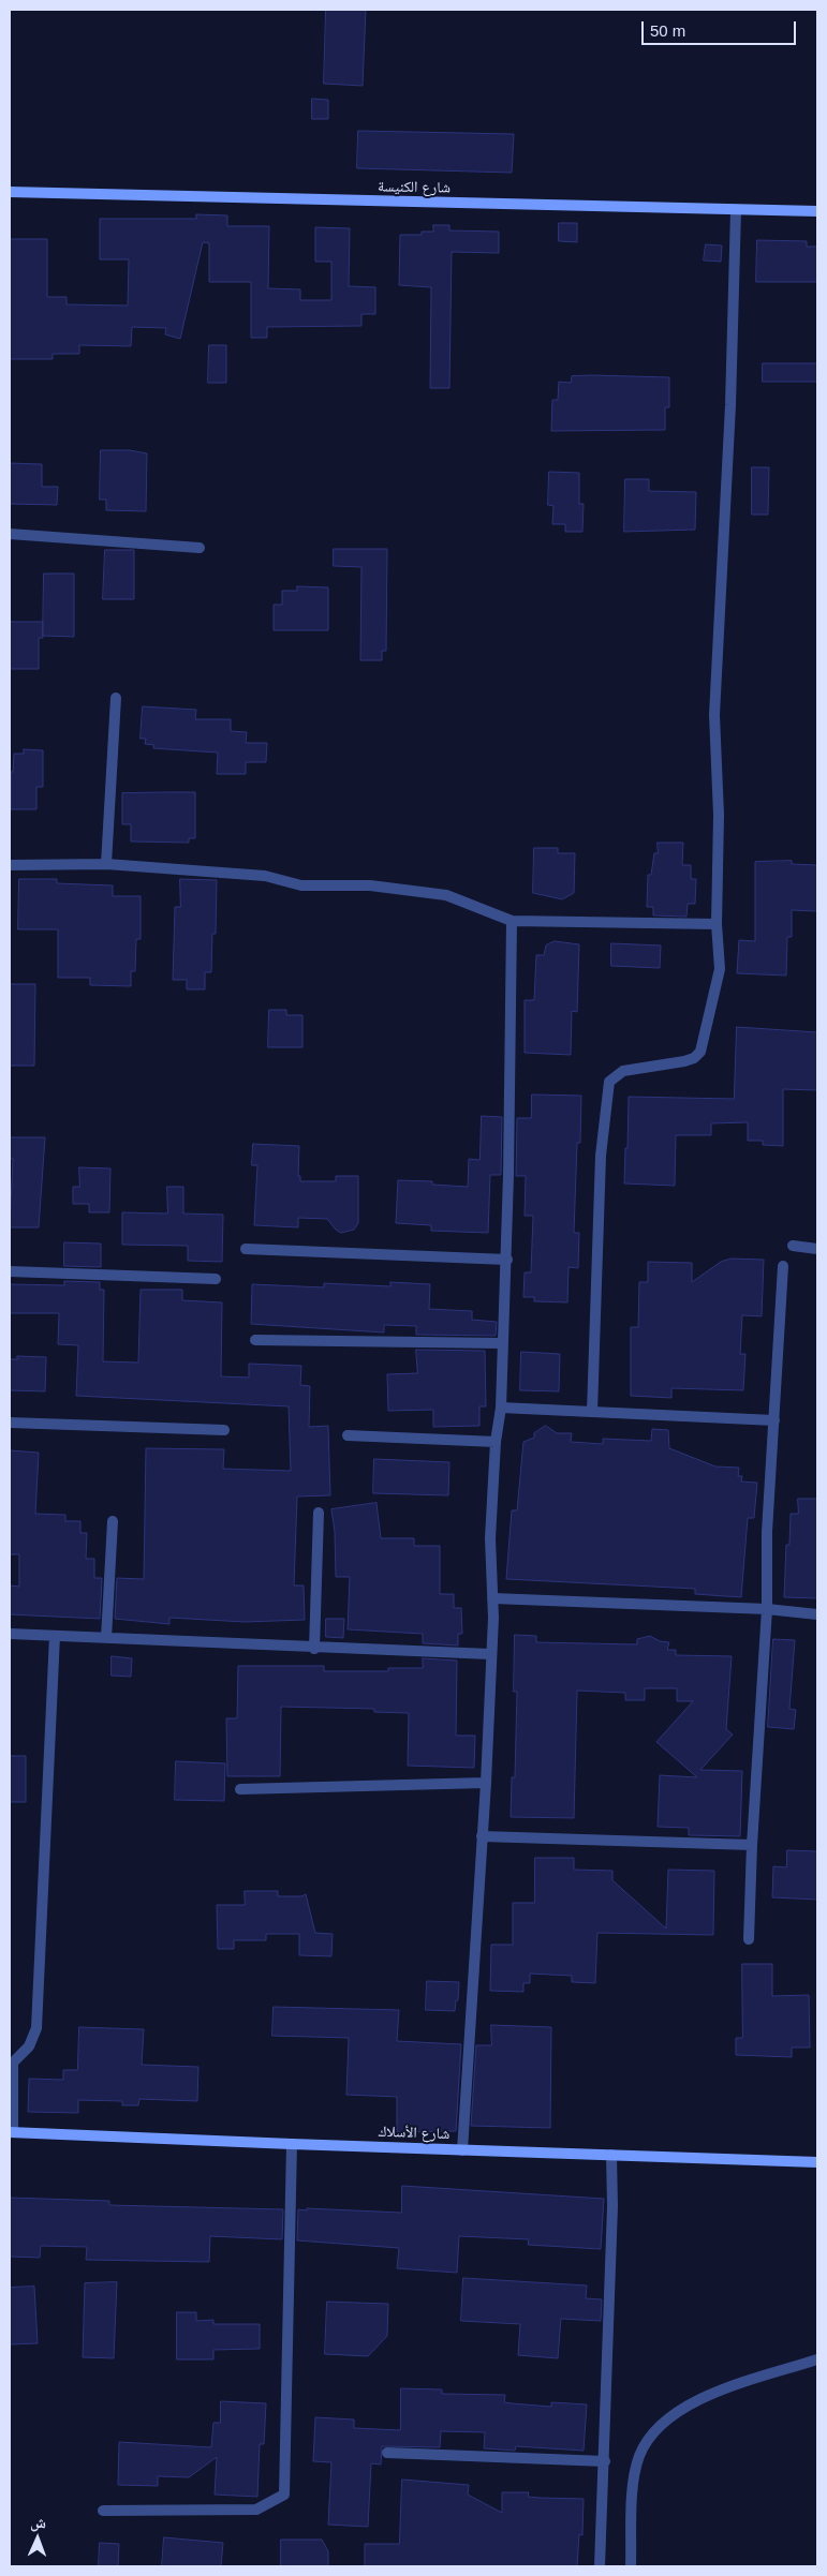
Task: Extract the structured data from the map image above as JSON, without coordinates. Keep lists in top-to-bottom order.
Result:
{
  "streets": {
    "street": ["شارع الكنيسة", "شارع الأسلاك"]
  },
  "scale_bar": "50 m",
  "north": "top"
}
